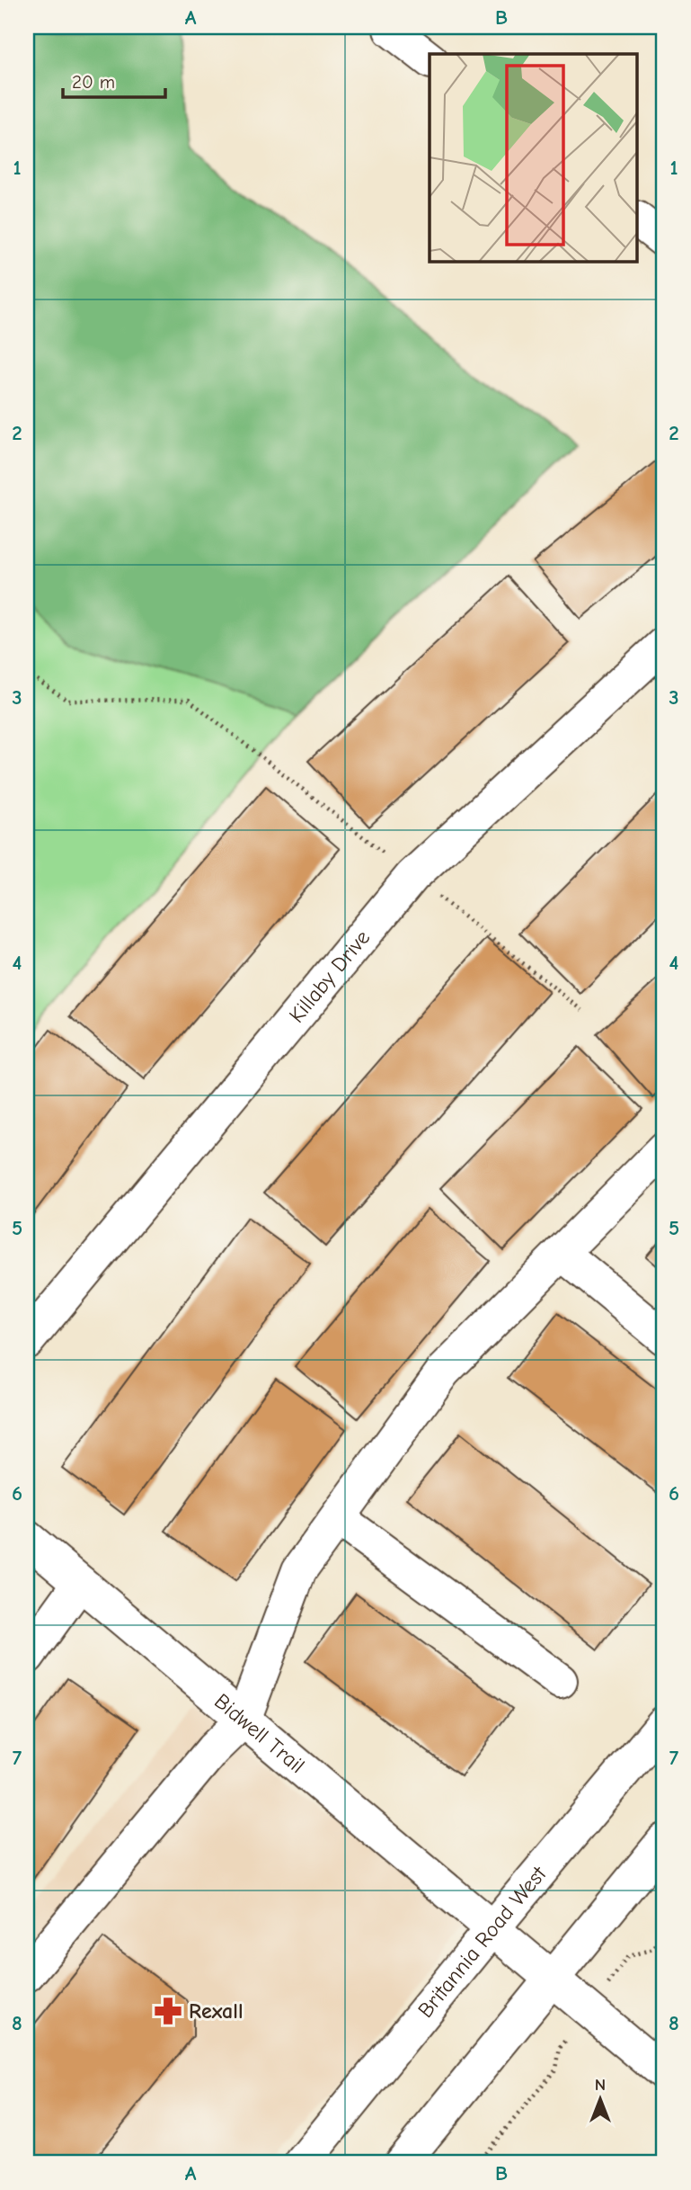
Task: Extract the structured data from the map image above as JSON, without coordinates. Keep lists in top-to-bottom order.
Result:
{
  "streets": {
    "street": ["Killaby Drive", "Bidwell Trail", "Britannia Road West"]
  },
  "crossings": [
    ["Bidwell Trail", "Britannia Road West"]
  ],
  "places": {
    "pharmacy": ["Rexall"]
  },
  "scale_bar": "20 m",
  "north": "top",
  "grid": {
    "columns": ["A", "B"],
    "rows": [
      "1",
      "2",
      "3",
      "4",
      "5",
      "6",
      "7",
      "8"
    ]
  }
}
